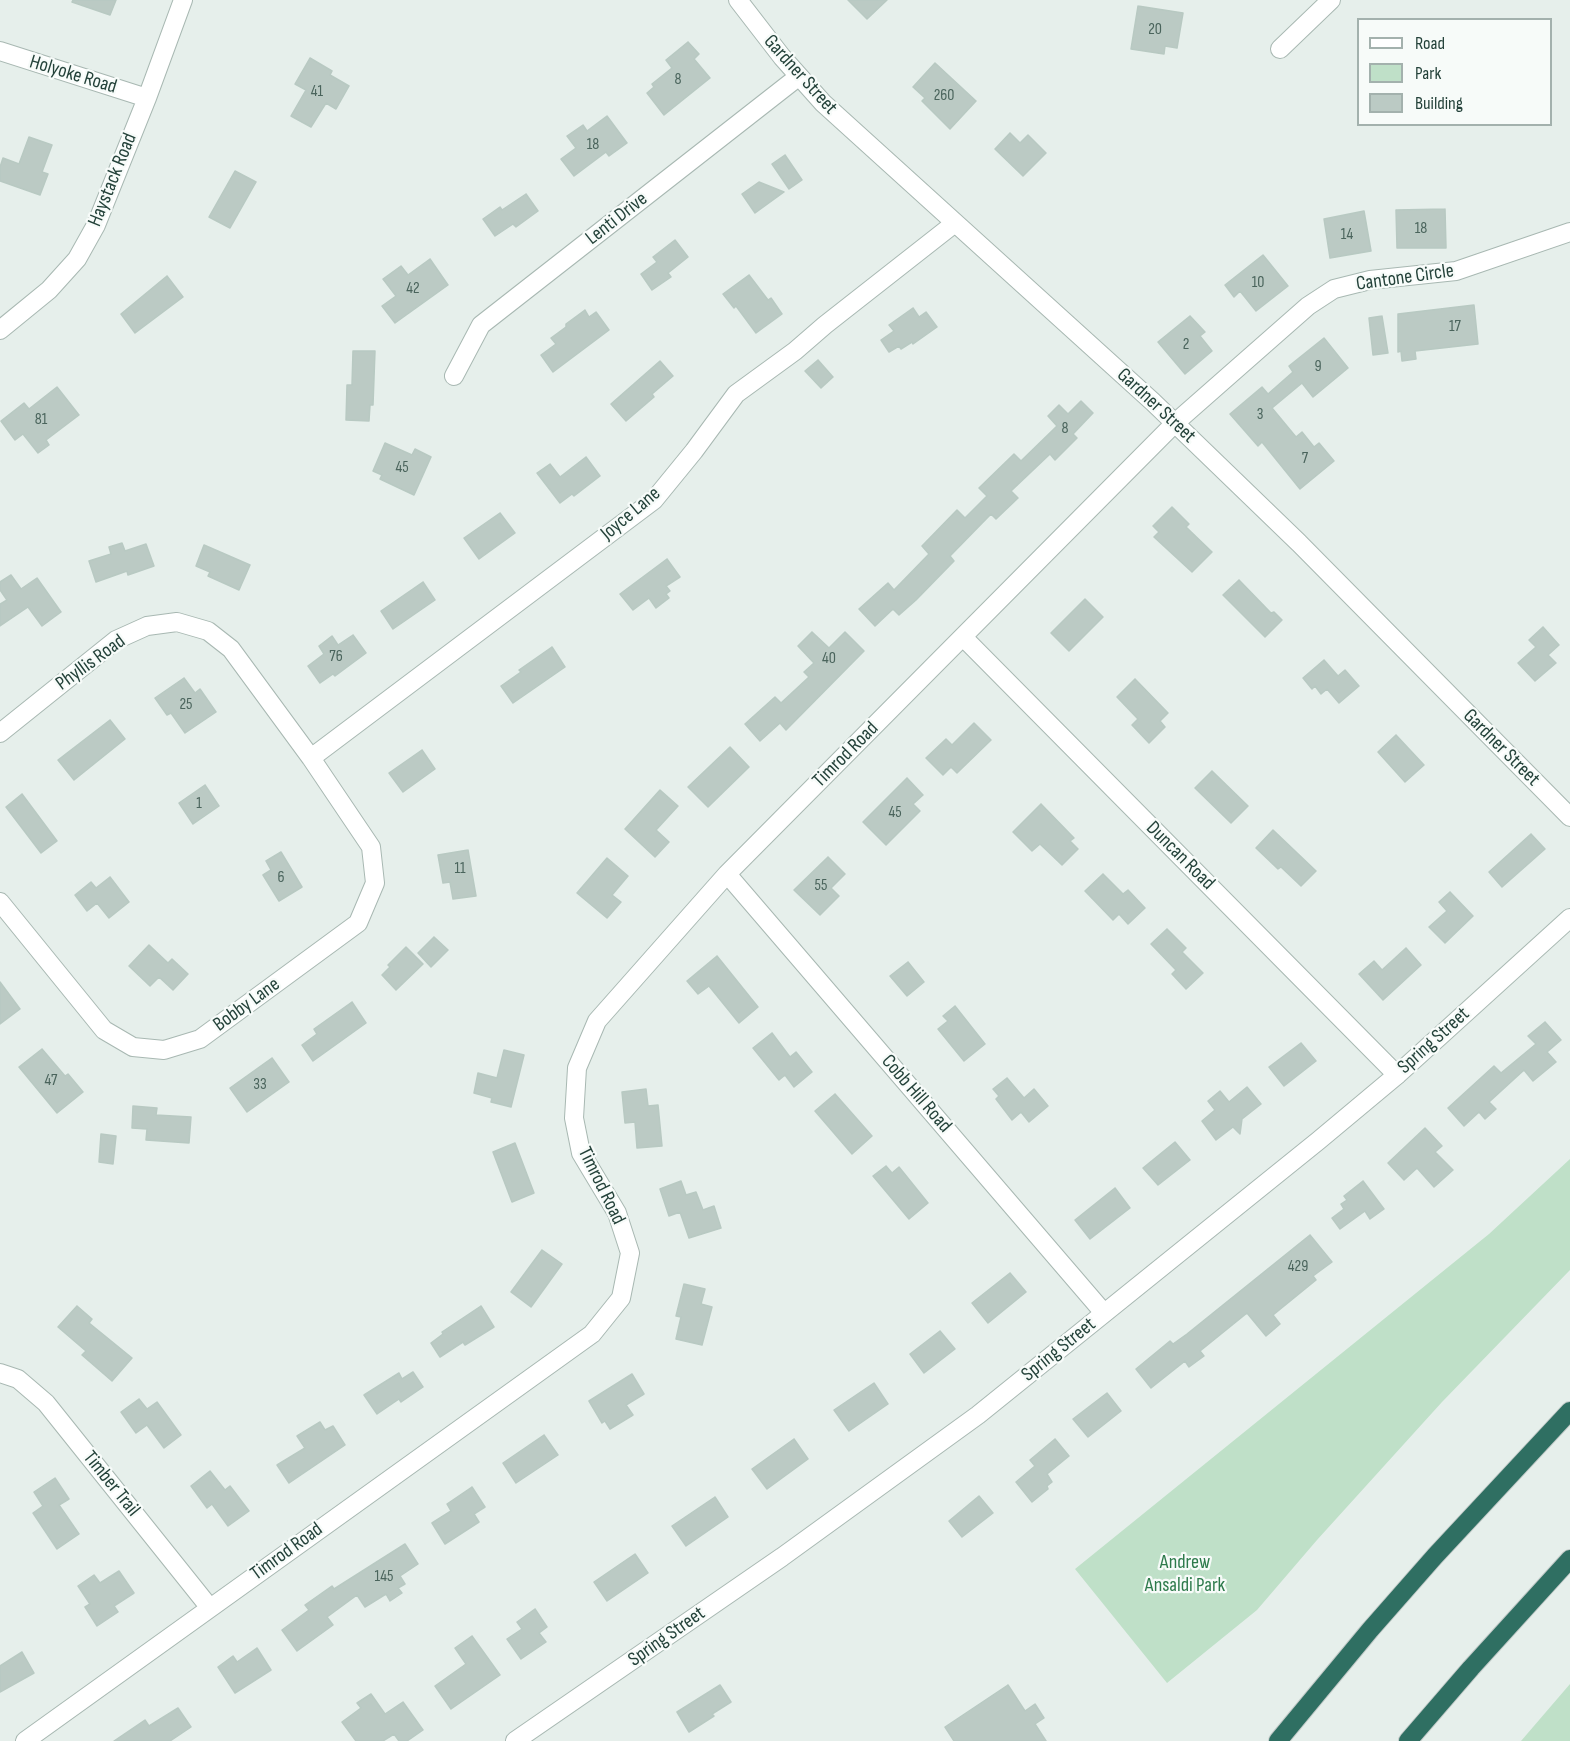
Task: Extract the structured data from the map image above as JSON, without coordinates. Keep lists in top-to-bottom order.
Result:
{
  "streets": {
    "street": [
      "Holyoke Road",
      "Gardner Street",
      "Haystack Road",
      "Lenti Drive",
      "Cantone Circle",
      "Joyce Lane",
      "Phyllis Road",
      "Timrod Road",
      "Duncan Road",
      "Bobby Lane",
      "Spring Street",
      "Cobb Hill Road",
      "Timber Trail"
    ]
  },
  "crossings": [
    ["Holyoke Road", "Haystack Road"],
    ["Gardner Street", "Lenti Drive"],
    ["Gardner Street", "Cantone Circle"],
    ["Gardner Street", "Joyce Lane"],
    ["Gardner Street", "Timrod Road"],
    ["Cantone Circle", "Timrod Road"],
    ["Joyce Lane", "Phyllis Road"],
    ["Joyce Lane", "Bobby Lane"],
    ["Phyllis Road", "Bobby Lane"],
    ["Timrod Road", "Duncan Road"],
    ["Timrod Road", "Cobb Hill Road"],
    ["Timrod Road", "Timber Trail"],
    ["Duncan Road", "Spring Street"],
    ["Spring Street", "Cobb Hill Road"]
  ],
  "parks": ["Andrew Ansaldi Park"],
  "house_numbers": [
    "20",
    "8",
    "41",
    "260",
    "18",
    "18",
    "14",
    "10",
    "42",
    "17",
    "2",
    "9",
    "3",
    "81",
    "8",
    "7",
    "45",
    "76",
    "40",
    "25",
    "1",
    "45",
    "11",
    "6",
    "55",
    "47",
    "33",
    "429",
    "145"
  ],
  "legend": ["Road", "Park", "Building"]
}
